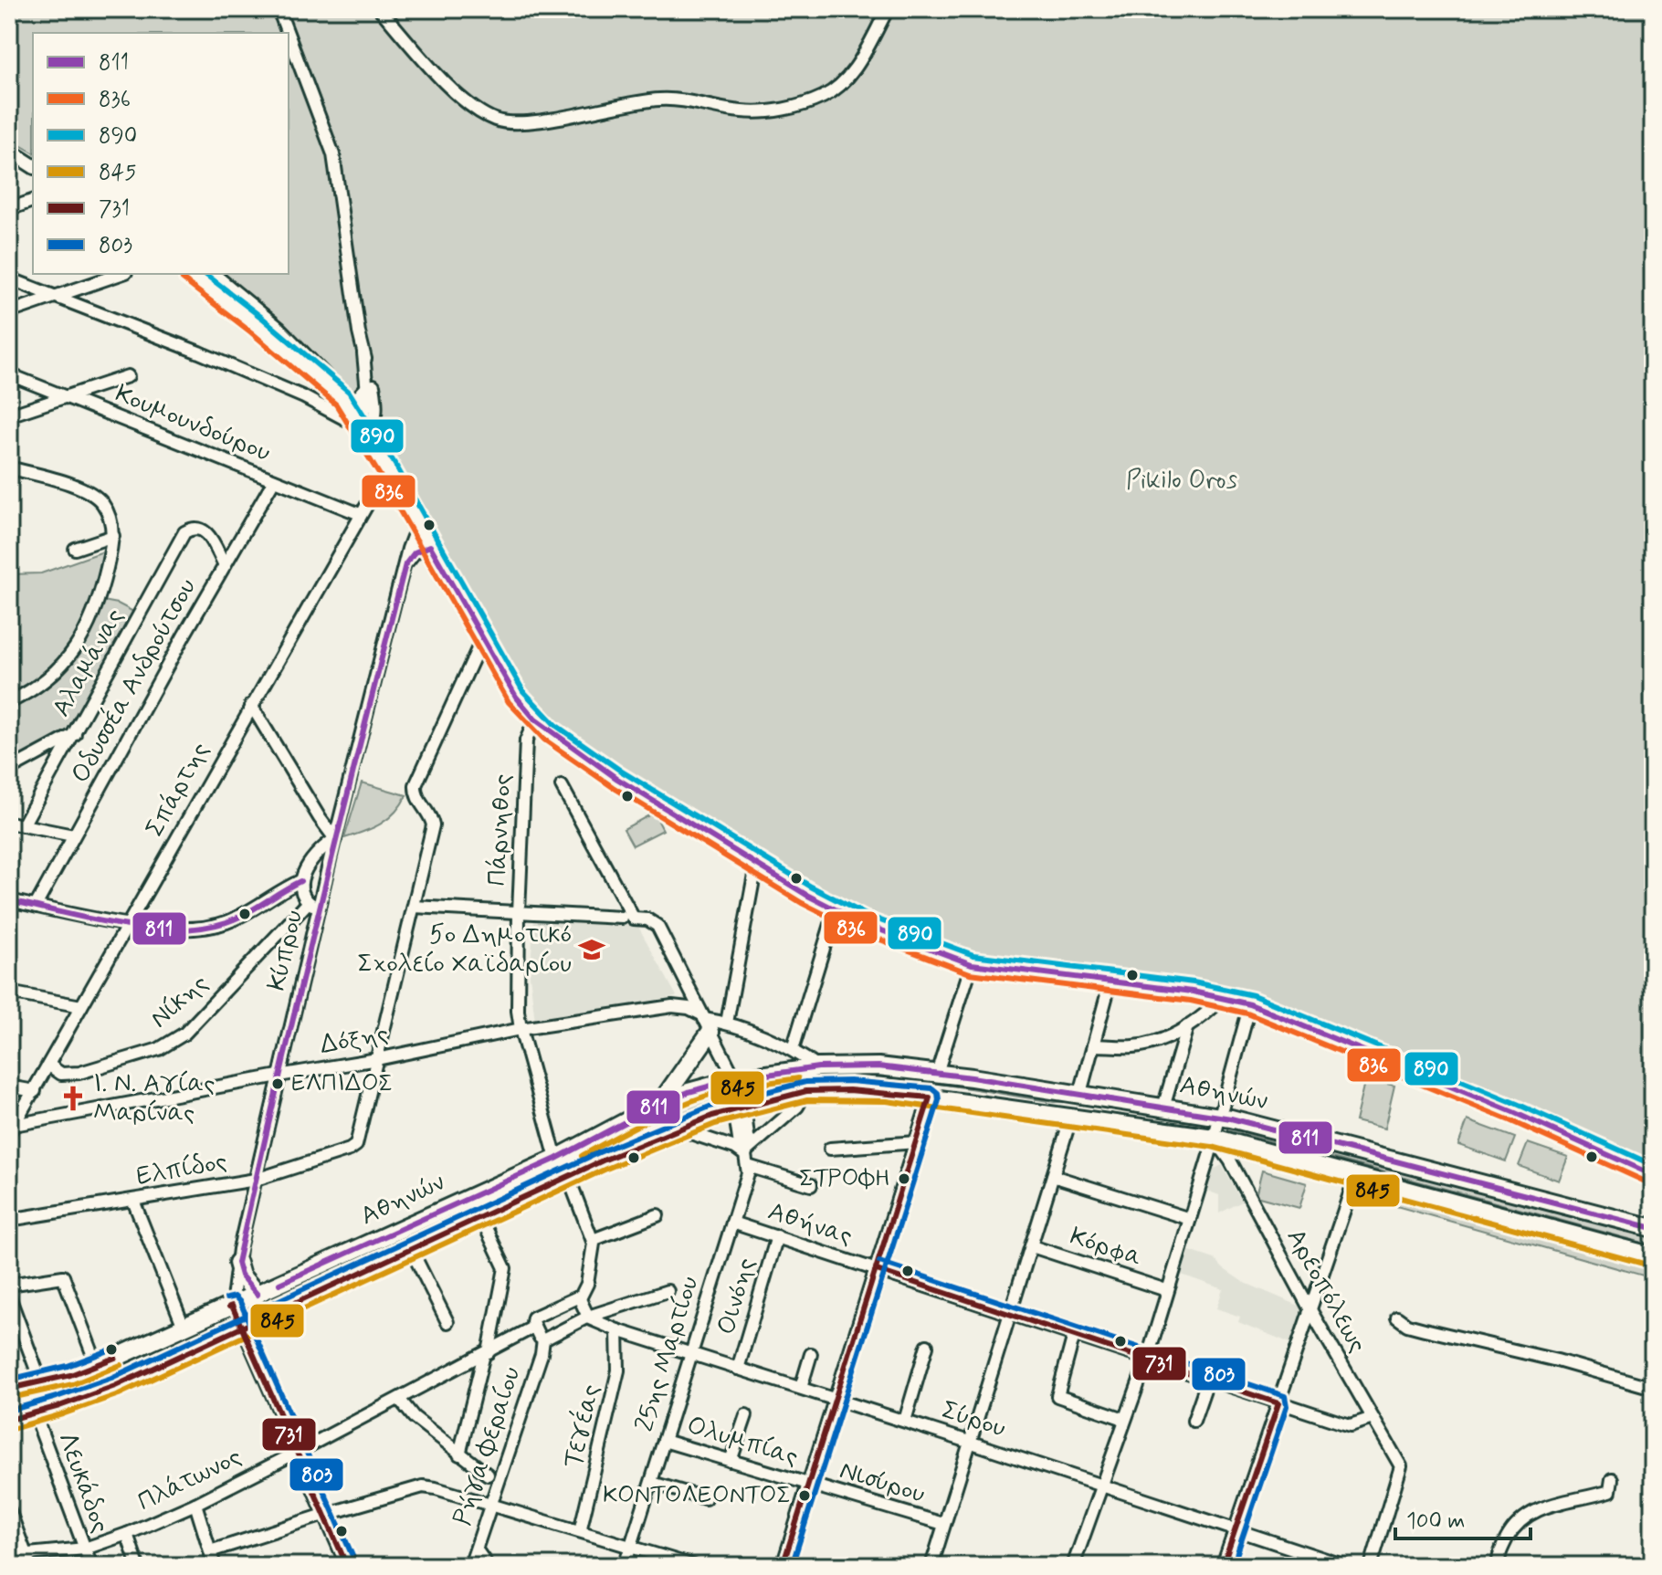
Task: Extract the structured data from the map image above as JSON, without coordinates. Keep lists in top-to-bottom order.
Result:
{
  "streets": {
    "highway": ["Αθηνών"],
    "street": [
      "Κουμουνδούρου",
      "Αλαμάνας",
      "Οδυσσέα Ανδρούτσου",
      "Σπάρτης",
      "Πάρνηθος",
      "Κύπρου",
      "Νίκης",
      "Δόξης",
      "Ελπίδος",
      "Αθήνας",
      "Κόρφα",
      "Αρεοπόλεως",
      "Οινόης",
      "25ης Μαρτίου",
      "Σύρου",
      "Τεγέας",
      "Ολυμπίας",
      "Ρήγα Φεραίου",
      "Πλάτωνος",
      "Λευκάδος",
      "Νισύρου"
    ]
  },
  "crossings": [
    ["Κουμουνδούρου", "Οδυσσέα Ανδρούτσου"],
    ["Κουμουνδούρου", "Σπάρτης"],
    ["Αλαμάνας", "Οδυσσέα Ανδρούτσου"],
    ["Σπάρτης", "Νίκης"],
    ["Σπάρτης", "Δόξης"],
    ["Πάρνηθος", "Δόξης"],
    ["Πάρνηθος", "Αθηνών"],
    ["Κύπρου", "Νίκης"],
    ["Κύπρου", "Δόξης"],
    ["Κύπρου", "Αθηνών"],
    ["Κύπρου", "Ελπίδος"],
    ["Δόξης", "Ελπίδος"],
    ["Αθηνών", "Αρεοπόλεως"],
    ["Αθηνών", "Λευκάδος"],
    ["Αθήνας", "Αρεοπόλεως"],
    ["Αθήνας", "Οινόης"],
    ["Αθήνας", "25ης Μαρτίου"],
    ["Οινόης", "Σύρου"],
    ["25ης Μαρτίου", "Σύρου"],
    ["25ης Μαρτίου", "Ολυμπίας"],
    ["Σύρου", "Τεγέας"],
    ["Ολυμπίας", "Νισύρου"],
    ["Πλάτωνος", "Λευκάδος"]
  ],
  "parks": ["Pikilo Oros"],
  "places": {
    "school or university": ["5ο Δημοτικό Σχολείο Χαϊδαρίου"],
    "other": ["ΕΛΠΙΔΟΣ", "ΣΤΡΟΦΗ", "ΚΟΝΤΟΛΕΟΝΤΟΣ"],
    "church": ["Ι. Ν. Αγίας Μαρίνας"]
  },
  "lines": [
    "transit line 890",
    "transit line 836",
    "transit line 811",
    "transit line 845",
    "transit line 803",
    "transit line 731"
  ],
  "legend": [
    "811",
    "836",
    "890",
    "845",
    "731",
    "803"
  ],
  "scale_bar": "100 m"
}
